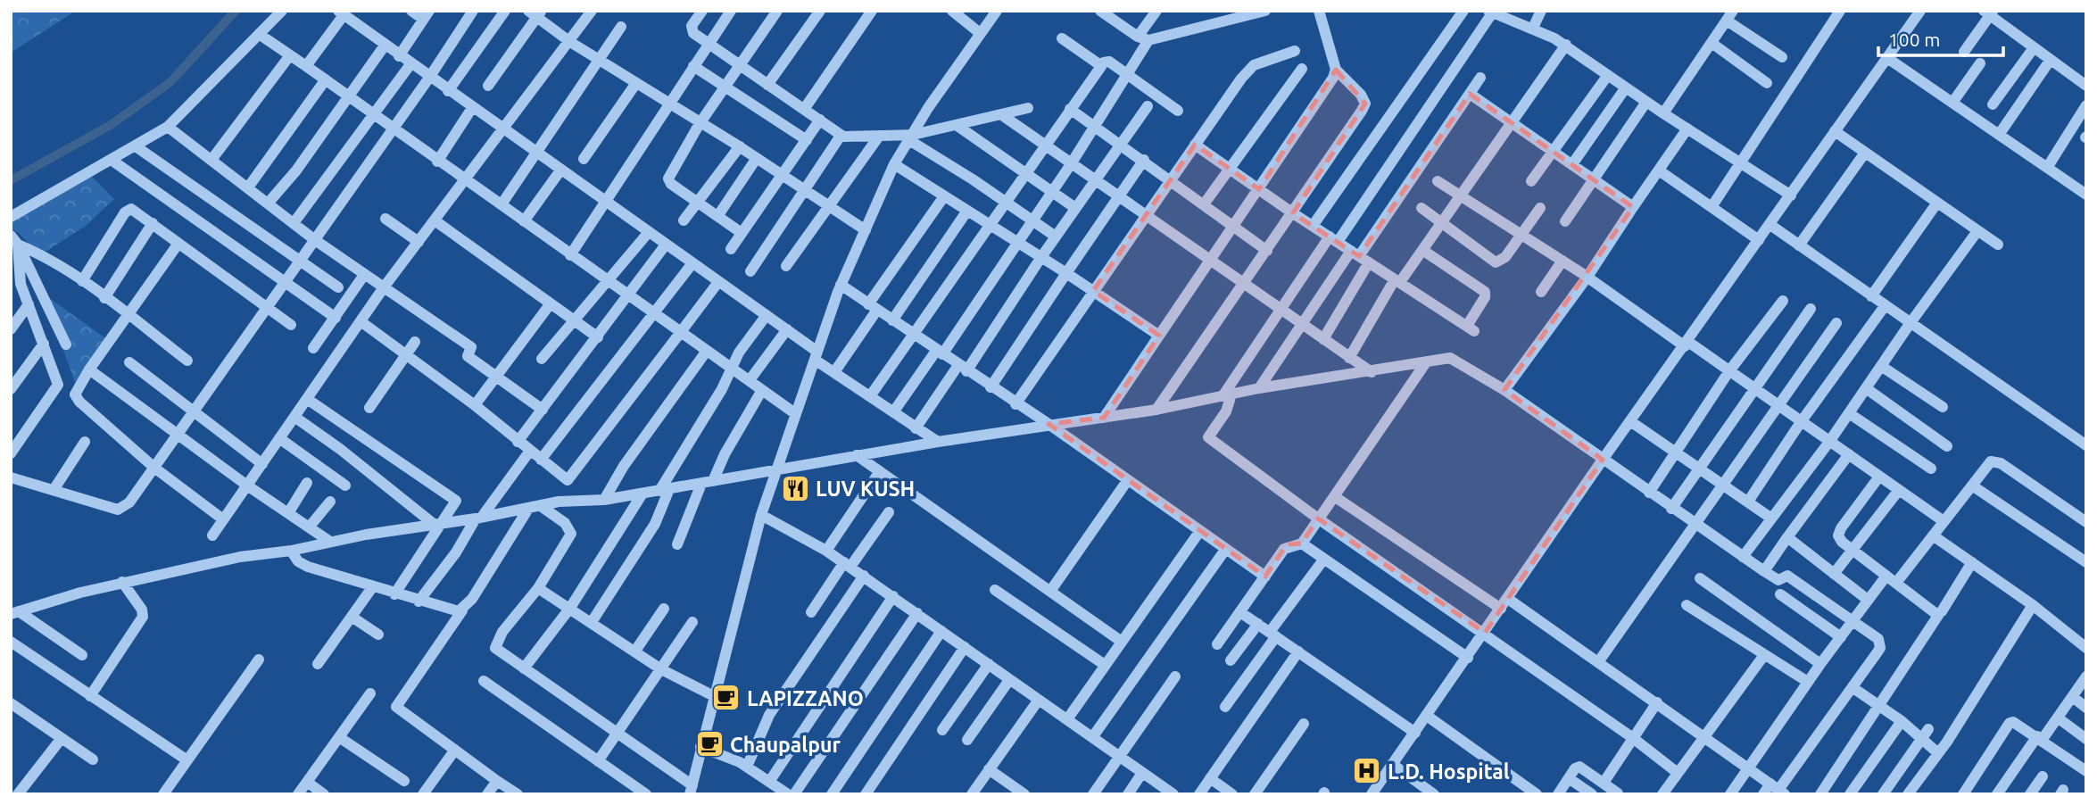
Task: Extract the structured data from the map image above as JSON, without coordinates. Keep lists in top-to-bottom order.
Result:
{
  "places": {
    "restaurant": ["LUV KUSH"],
    "cafe": ["LAPIZZANO", "Chaupalpur"],
    "hospital": ["L.D. Hospital"]
  },
  "scale_bar": "100 m"
}
